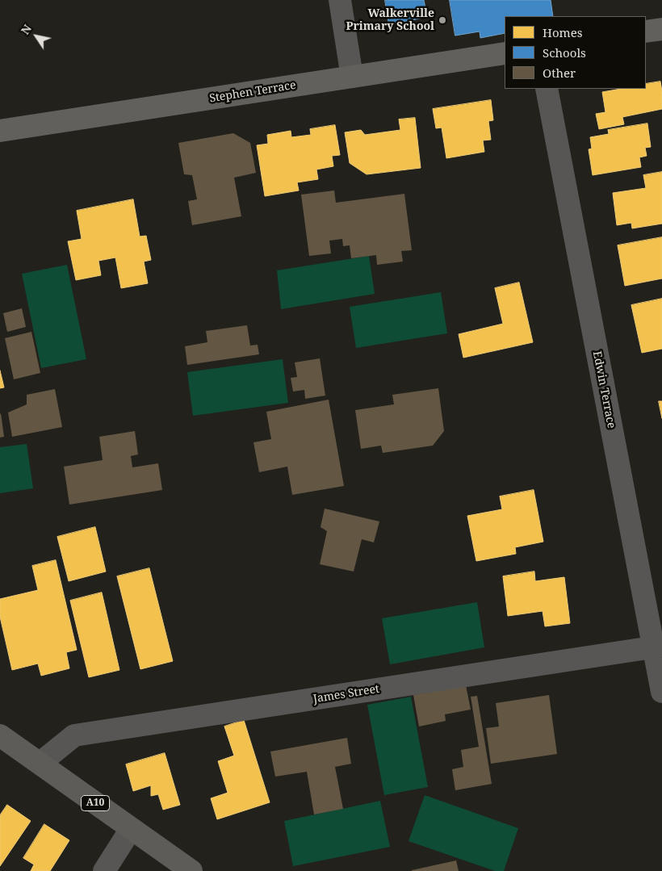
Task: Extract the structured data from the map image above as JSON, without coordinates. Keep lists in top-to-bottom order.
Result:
{
  "streets": {
    "highway": ["A10"],
    "main road": ["Stephen Terrace"],
    "street": ["Edwin Terrace", "James Street"]
  },
  "crossings": [
    ["Edwin Terrace", "James Street"],
    ["James Street", "A10"]
  ],
  "places": ["Walkerville Primary School"],
  "legend": ["Homes", "Schools", "Other"],
  "north": "top left"
}
